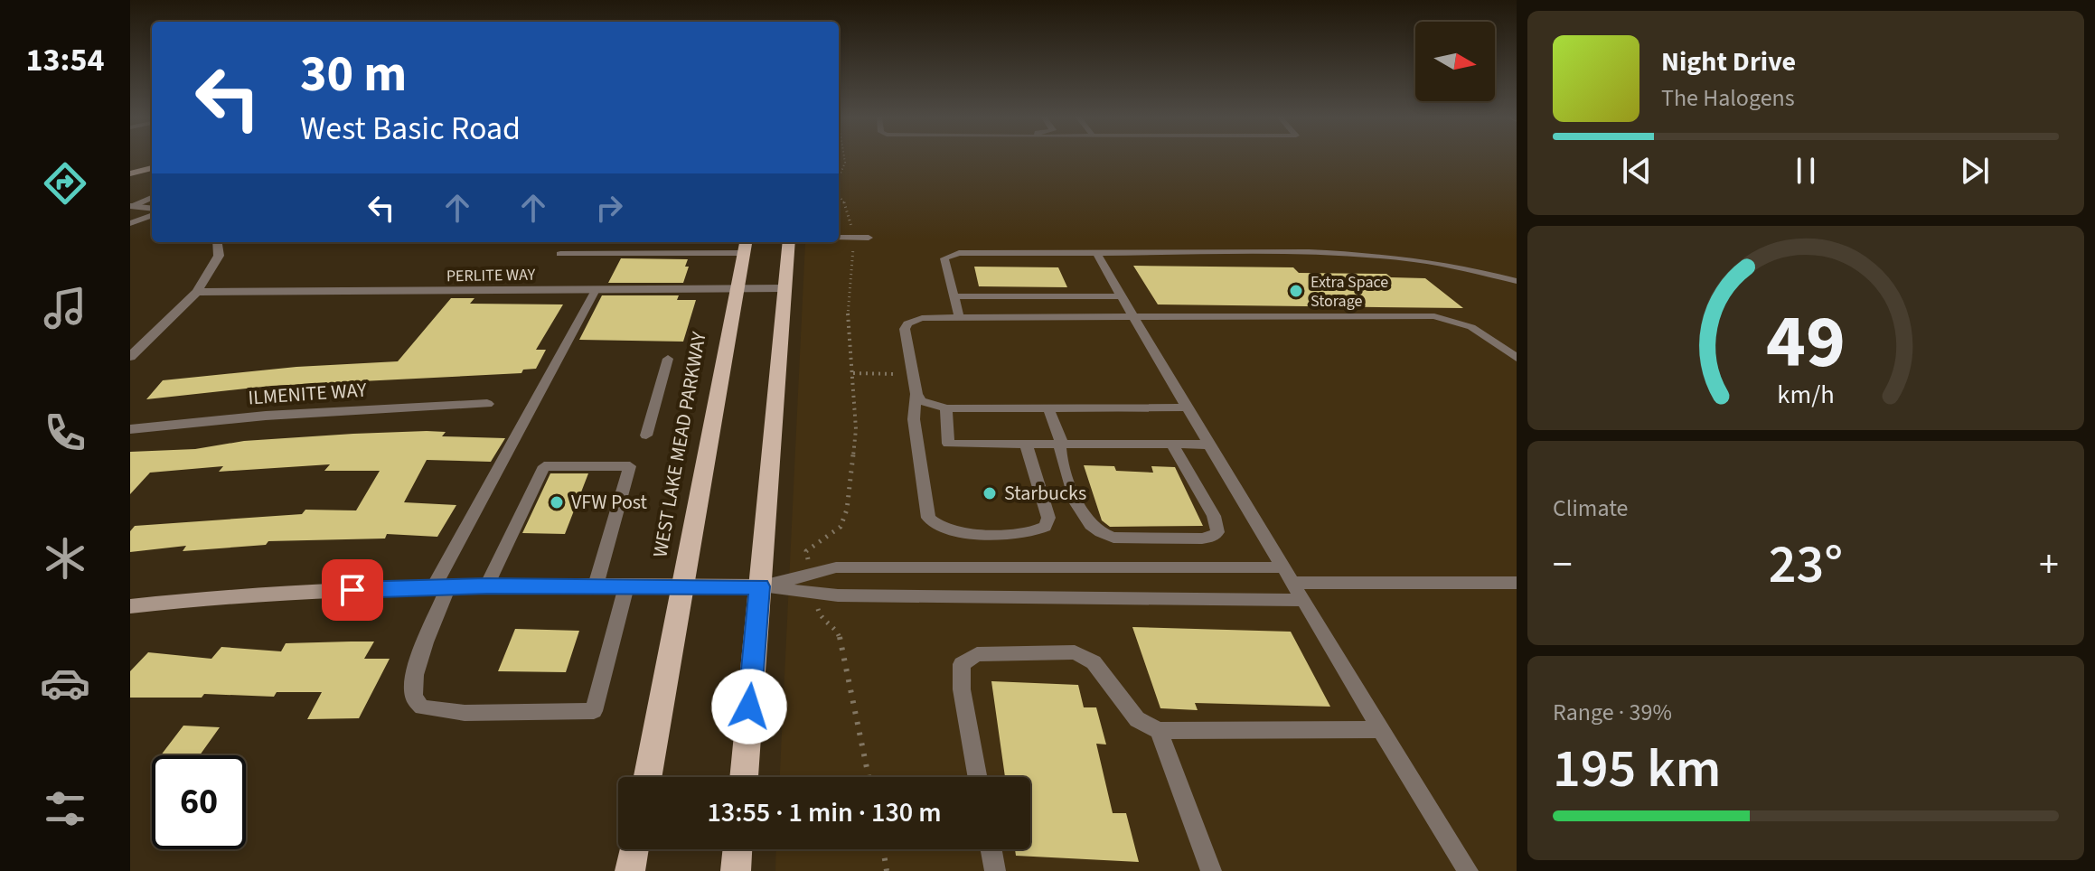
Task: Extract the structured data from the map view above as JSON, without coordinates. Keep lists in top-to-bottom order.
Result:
{
  "streets": {
    "main road": ["WEST LAKE MEAD PARKWAY"],
    "street": ["PERLITE WAY", "ILMENITE WAY"]
  },
  "crossings": [
    ["PERLITE WAY", "WEST LAKE MEAD PARKWAY"]
  ],
  "places": ["Extra Space Storage", "Starbucks", "VFW Post"],
  "north": "right",
  "page": {
    "tabs": "13:54",
    "turn": ["30 m", "West Basic Road"],
    "song": ["Night Drive", "The Halogens"],
    "tile": [
      "Climate",
      ["Range · 39%", "195 km"]
    ],
    "heat": ["−", "23°", "+"],
    "limit": "60",
    "trip": "13:55 · 1 min · 130 m",
    "gauge": ["49", "km/h"]
  }
}
